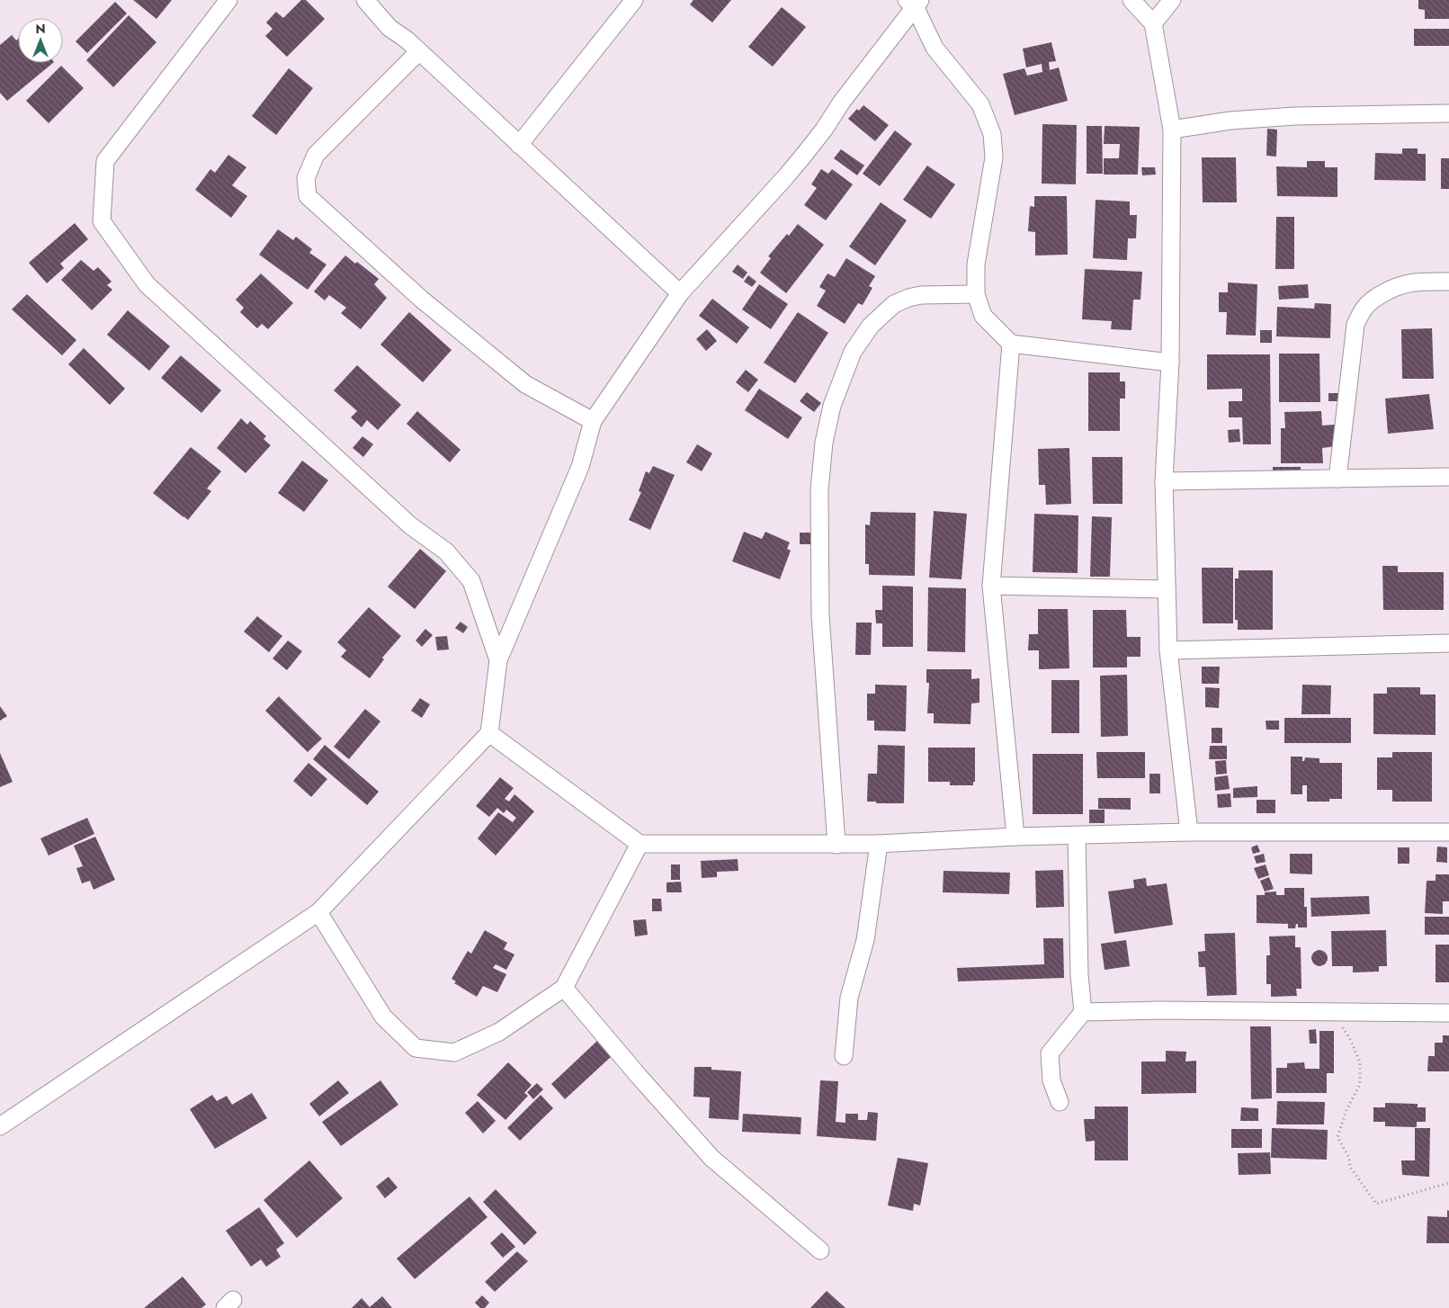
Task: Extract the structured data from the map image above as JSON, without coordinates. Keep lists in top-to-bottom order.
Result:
{
  "north": "top"
}
